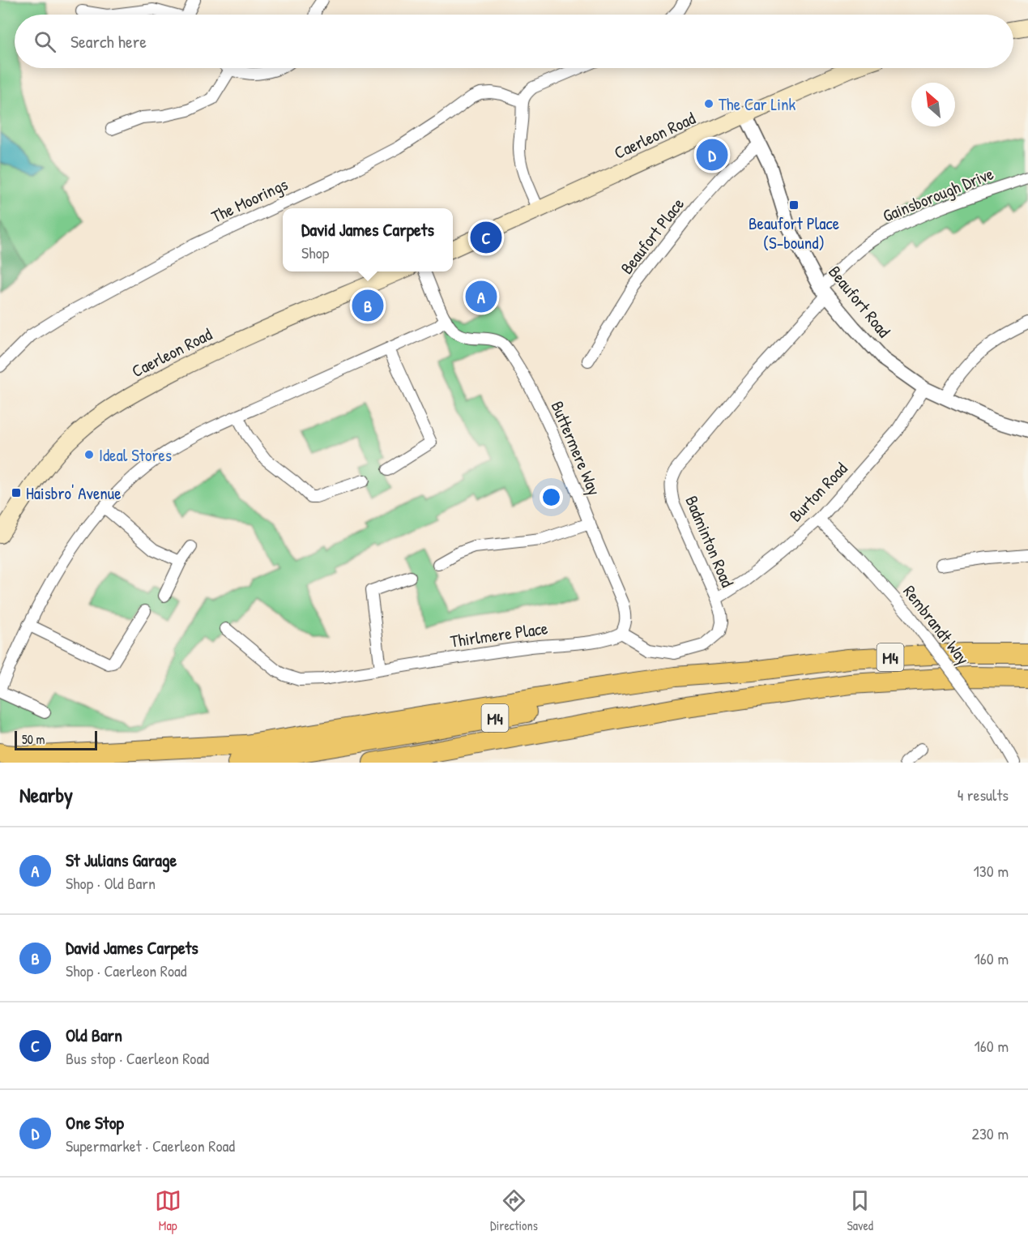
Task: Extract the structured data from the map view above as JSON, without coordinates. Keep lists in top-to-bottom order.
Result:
{
  "streets": {
    "highway": ["M4"],
    "main road": ["Caerleon Road"],
    "street": [
      "Gainsborough Drive",
      "The Moorings",
      "Beaufort Place",
      "Beaufort Road",
      "Buttermere Way",
      "Burton Road",
      "Badminton Road",
      "Rembrandt Way",
      "Thirlmere Place"
    ]
  },
  "crossings": [
    ["Caerleon Road", "Beaufort Road"],
    ["Gainsborough Drive", "Beaufort Road"],
    ["Gainsborough Drive", "Badminton Road"],
    ["Beaufort Place", "Beaufort Road"],
    ["Beaufort Road", "Burton Road"],
    ["Beaufort Road", "Badminton Road"],
    ["Buttermere Way", "Badminton Road"],
    ["Buttermere Way", "Thirlmere Place"],
    ["Burton Road", "Badminton Road"],
    ["Burton Road", "Rembrandt Way"],
    ["Badminton Road", "Thirlmere Place"]
  ],
  "places": {
    "other": ["The Car Link", "Ideal Stores"],
    "transit": ["Beaufort Place (S-bound)", "Haisbro' Avenue"]
  },
  "scale_bar": "50 m",
  "north": "top left",
  "page": {
    "search": "Search here",
    "pins": [
      "D",
      "C",
      "A",
      "B"
    ],
    "popup": ["David James Carpets", "Shop"],
    "scale": "50 m",
    "heading": ["Nearby", "4 results"],
    "list": [
      {
        "mark": "A",
        "name": "St Julians Garage",
        "note": "Shop · Old Barn",
        "value": "130 m"
      },
      {
        "mark": "B",
        "name": "David James Carpets",
        "note": "Shop · Caerleon Road",
        "value": "160 m"
      },
      {
        "mark": "C",
        "name": "Old Barn",
        "note": "Bus stop · Caerleon Road",
        "value": "160 m"
      },
      {
        "mark": "D",
        "name": "One Stop",
        "note": "Supermarket · Caerleon Road",
        "value": "230 m"
      }
    ],
    "nav": ["Map", "Directions", "Saved"]
  }
}
